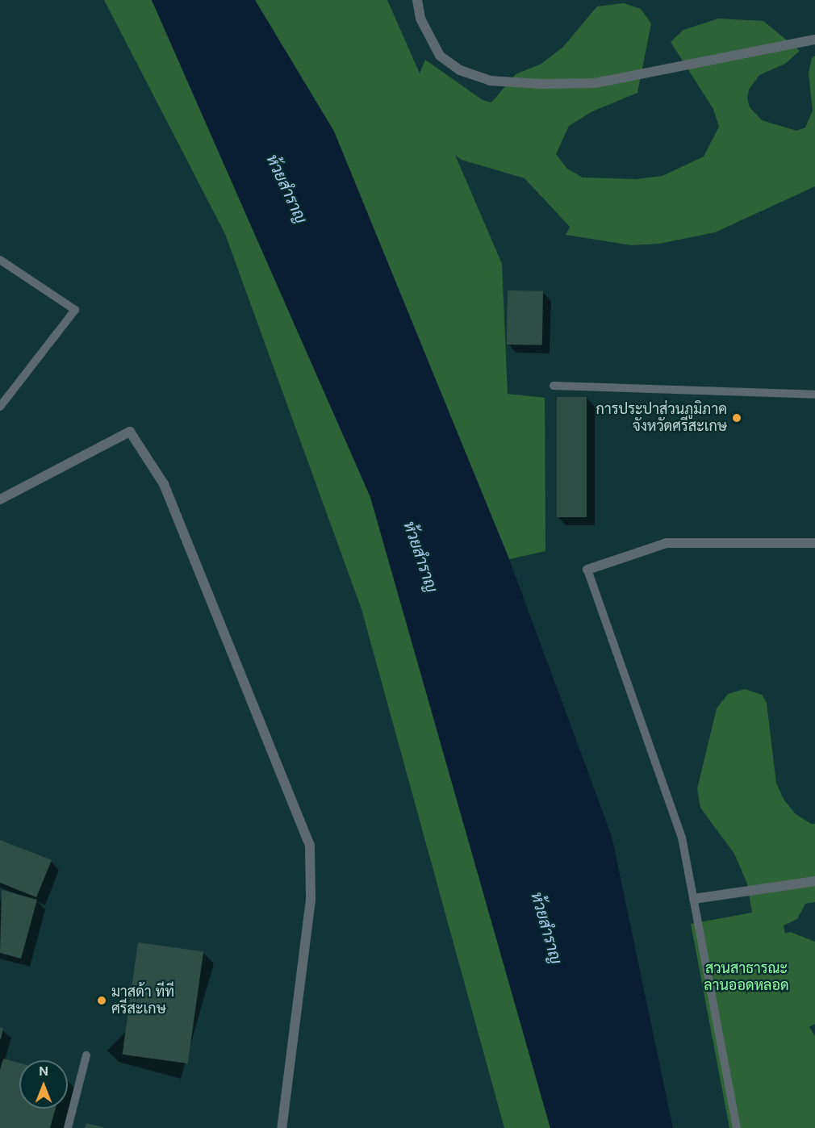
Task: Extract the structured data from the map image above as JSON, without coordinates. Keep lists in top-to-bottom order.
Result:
{
  "water": ["ห้วยสำราญ"],
  "parks": ["สวนสาธารณะ ลานออดหลอด"],
  "places": ["การประปาส่วนภูมิภาค จังหวัดศรีสะเกษ", "มาสด้า ทีที ศรีสะเกษ"],
  "north": "top"
}
